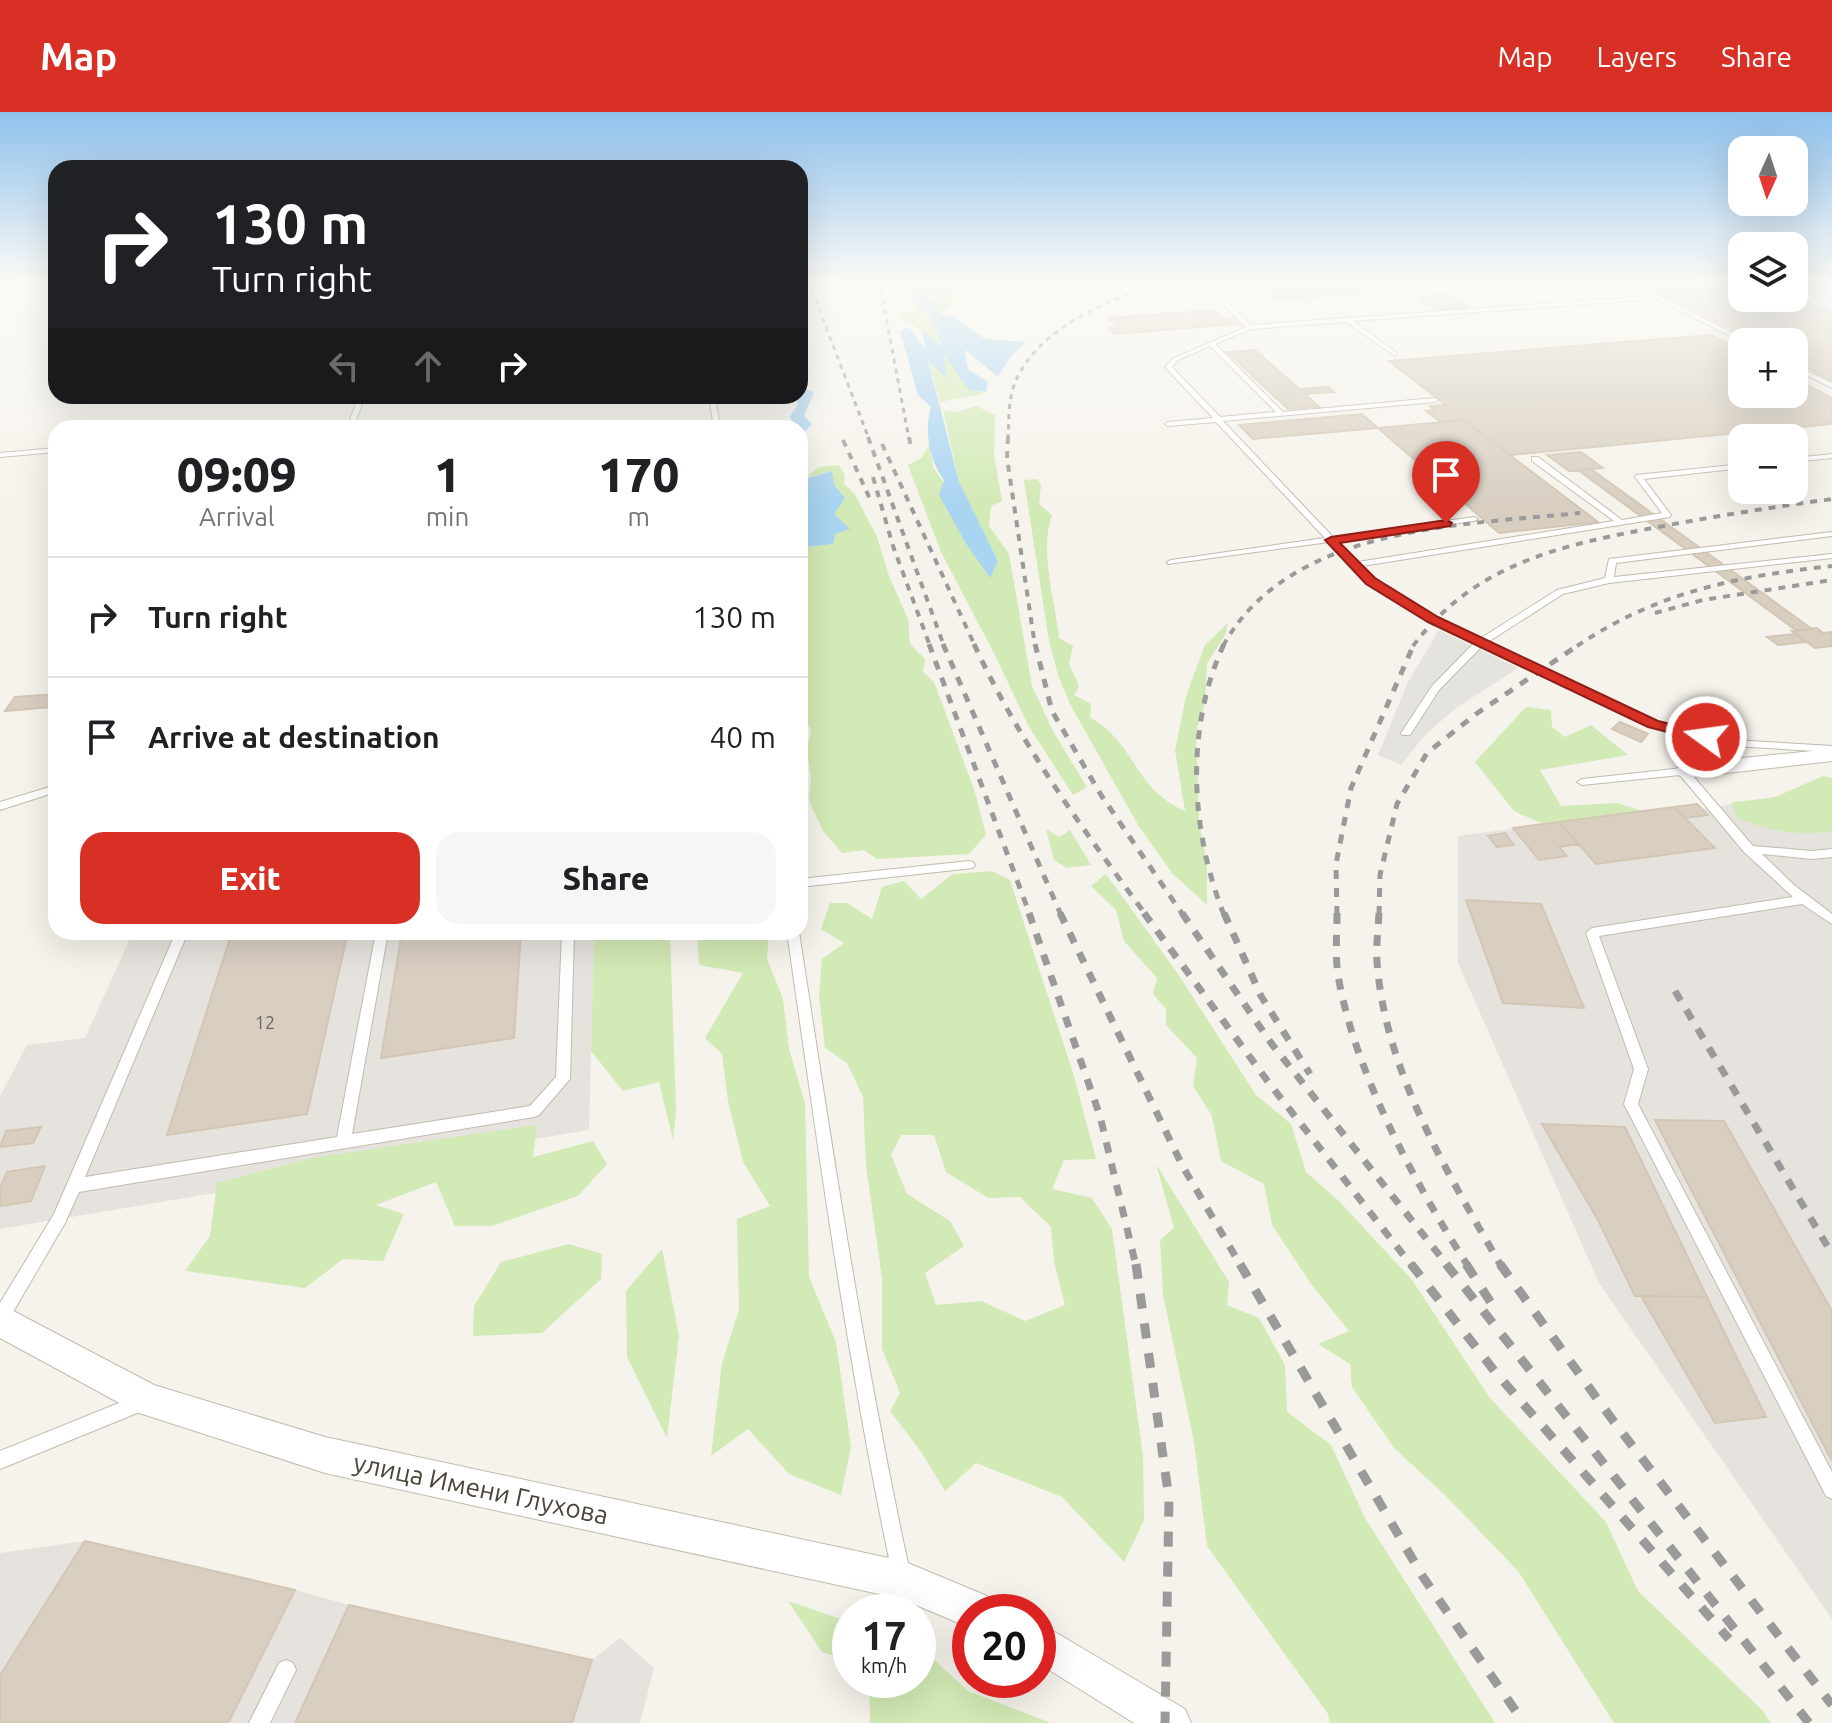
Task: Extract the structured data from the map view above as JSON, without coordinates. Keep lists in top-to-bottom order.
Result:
{
  "streets": {
    "street": ["улица Имени Глухова"]
  },
  "house_numbers": ["12"],
  "north": "bottom",
  "page": {
    "header": "Map",
    "nav": ["Map", "Layers", "Share"],
    "map_buttons": ["+", "−"],
    "turn": ["130 m", "Turn right"],
    "eta": [
      "09:09",
      "Arrival",
      "1",
      "min",
      "170",
      "m"
    ],
    "list": [
      {
        "name": "Turn right",
        "value": "130 m"
      },
      {
        "name": "Arrive at destination",
        "value": "40 m"
      }
    ],
    "buttons": ["Exit", "Share"],
    "speed": "17 km/h",
    "limit": "20"
  }
}
